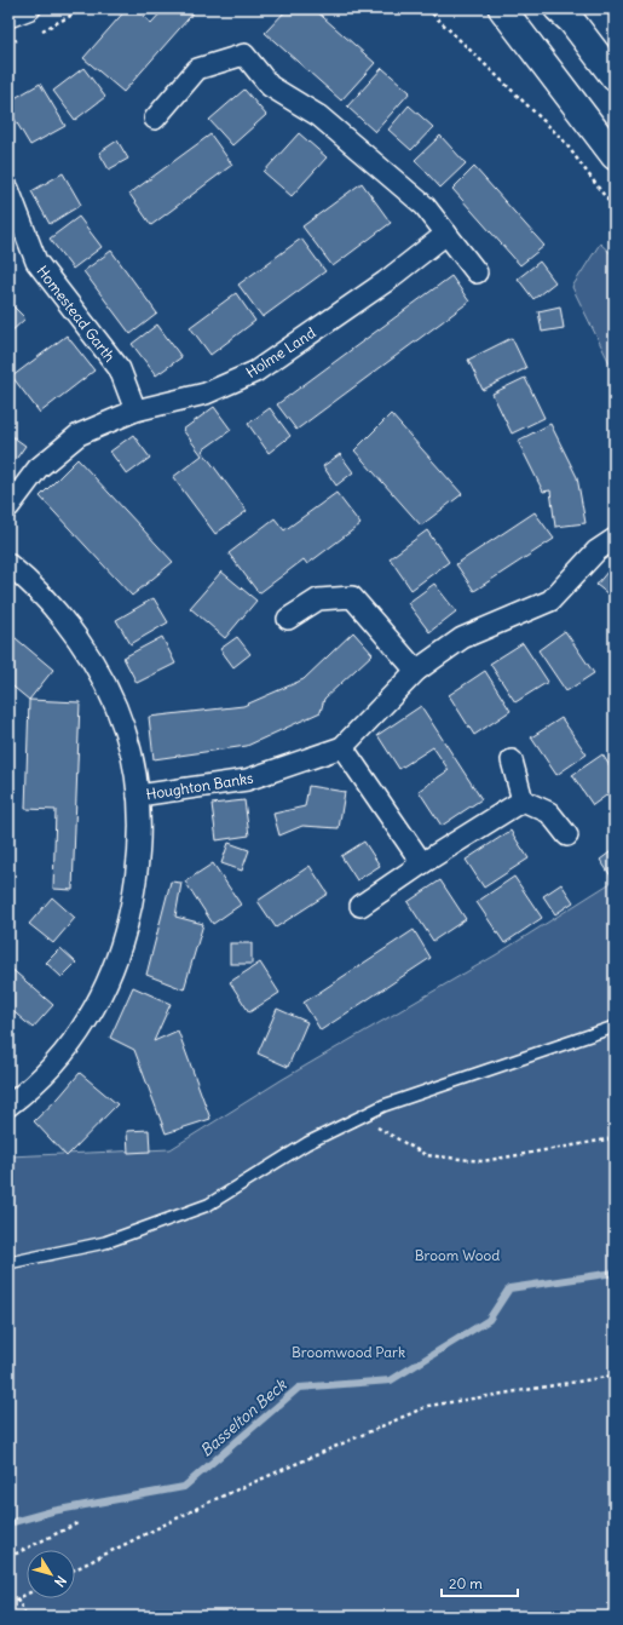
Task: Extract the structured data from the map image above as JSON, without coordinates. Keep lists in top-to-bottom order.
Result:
{
  "streets": {
    "street": ["Homestead Garth", "Holme Land", "Houghton Banks"]
  },
  "crossings": [
    ["Homestead Garth", "Holme Land"]
  ],
  "water": ["Basselton Beck"],
  "parks": ["Broom Wood", "Broomwood Park"],
  "scale_bar": "20 m",
  "north": "bottom right"
}
